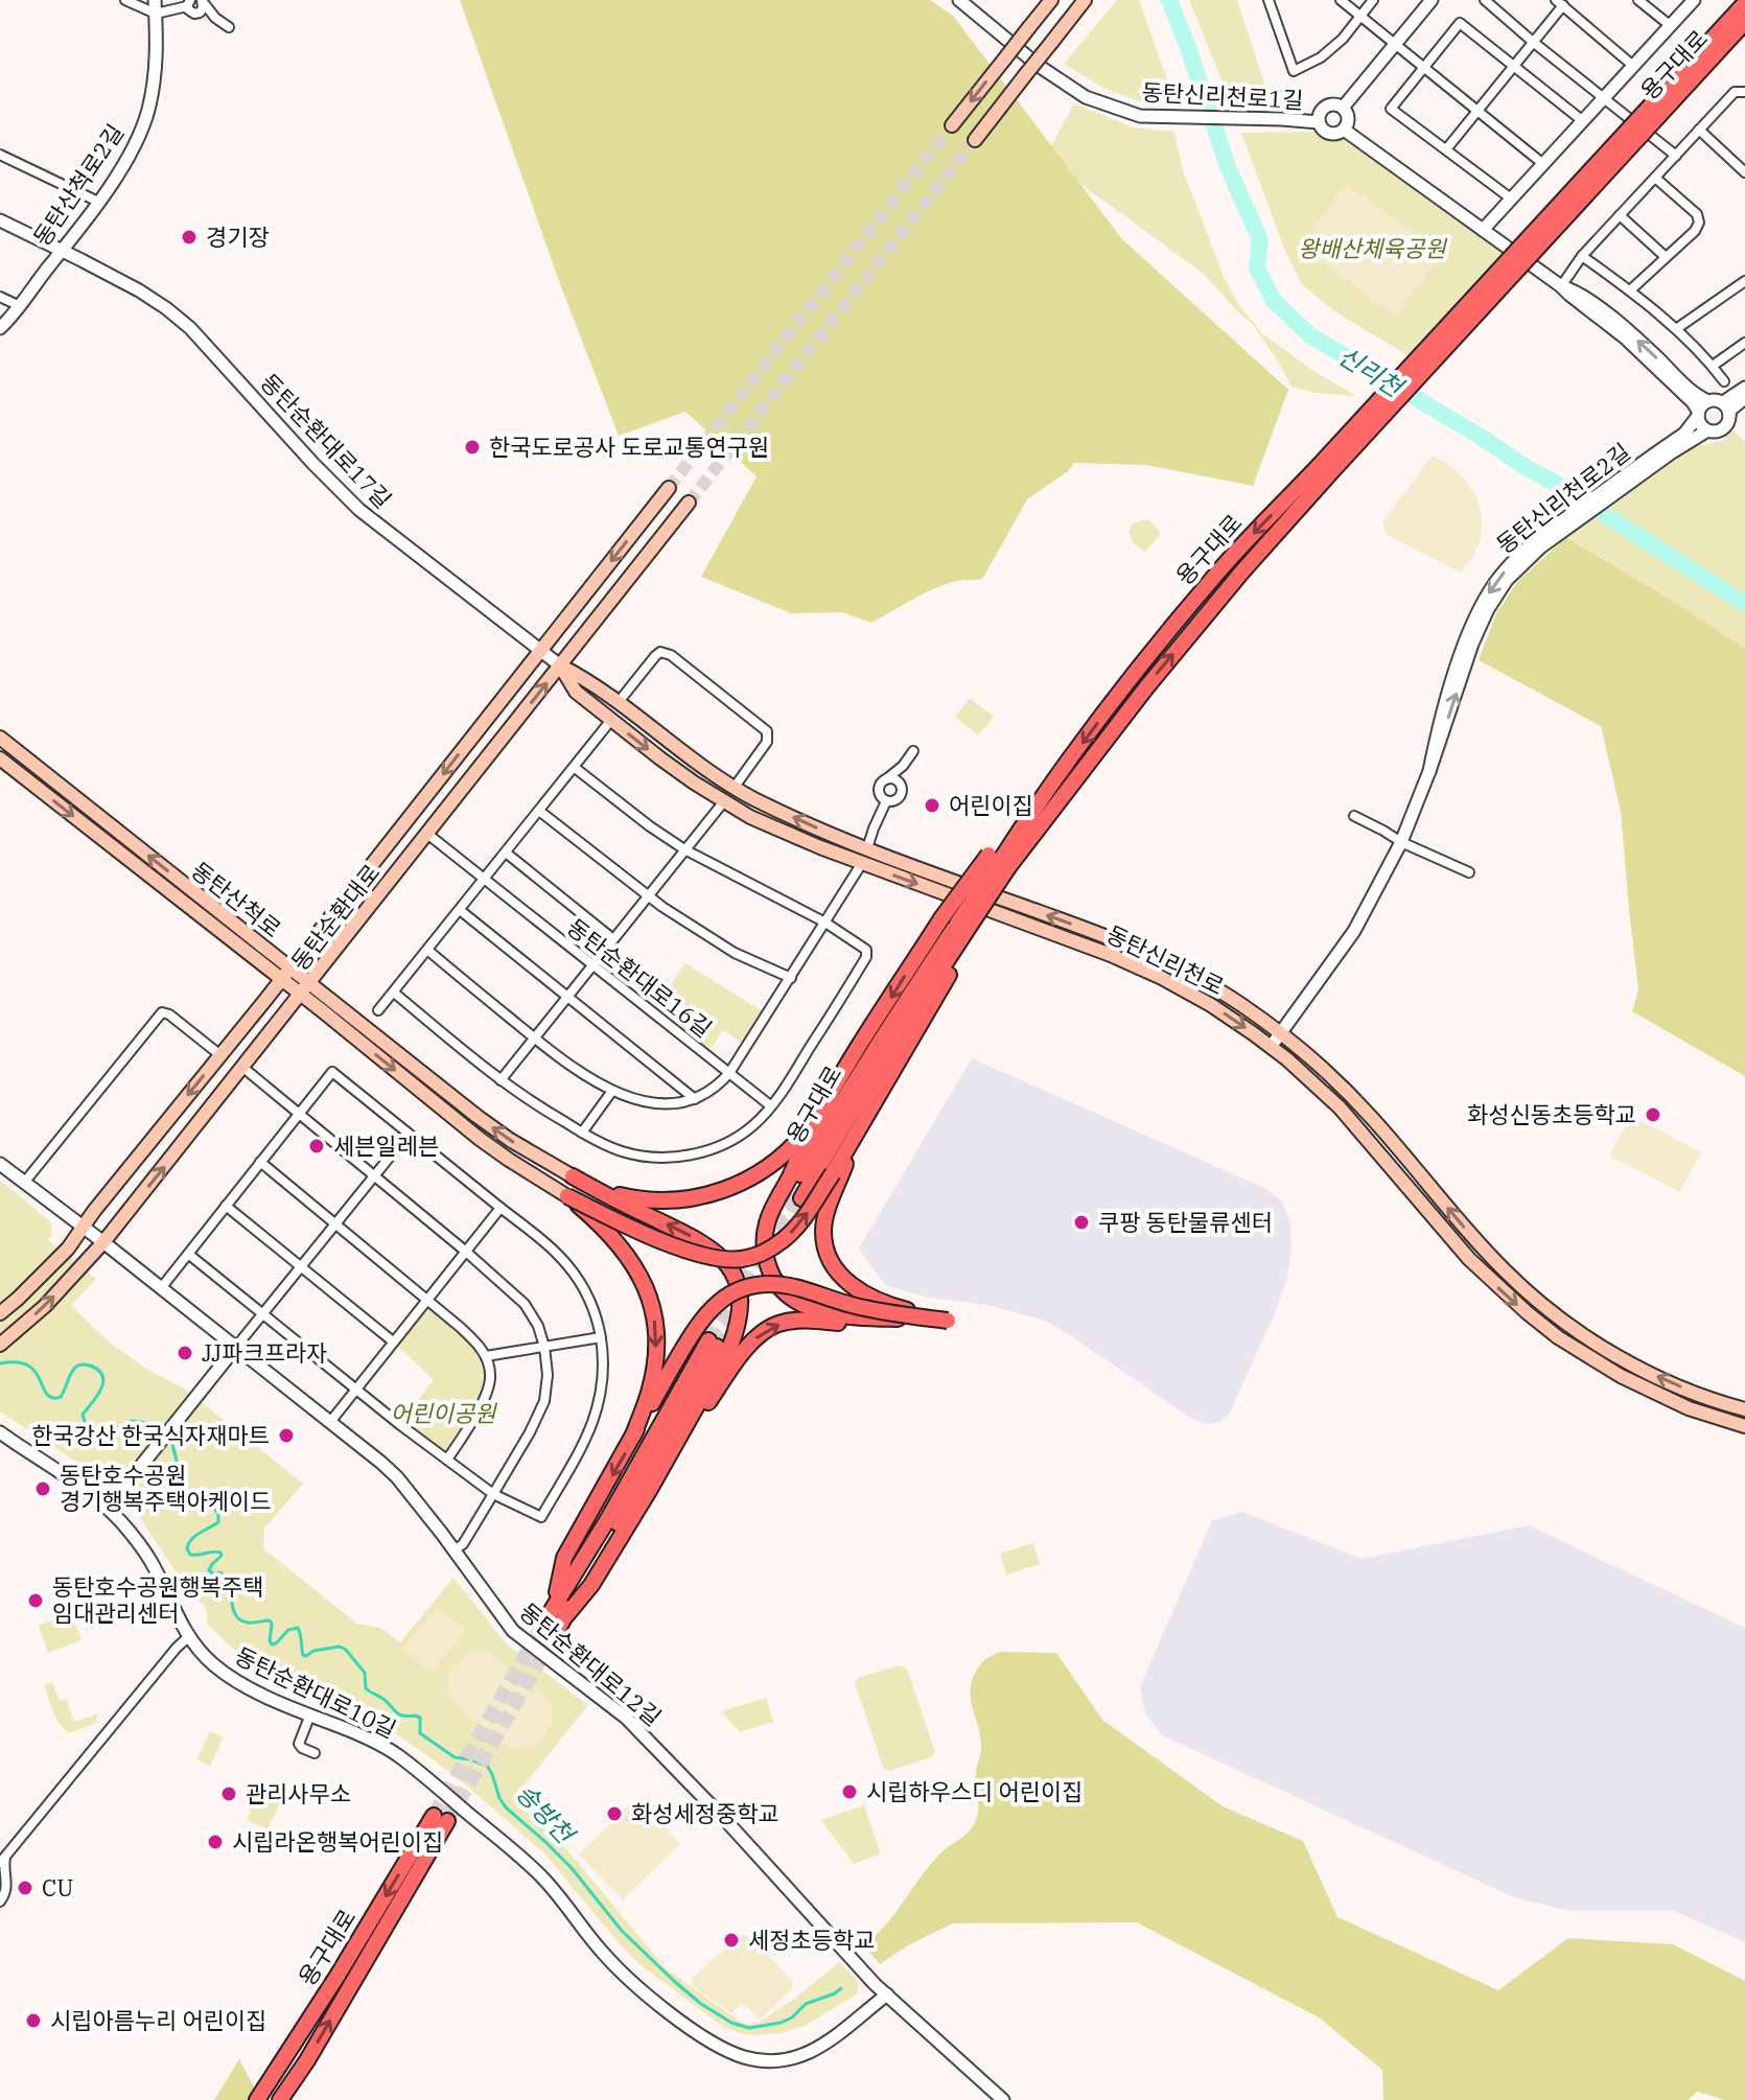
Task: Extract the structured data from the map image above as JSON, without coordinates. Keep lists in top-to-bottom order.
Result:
{
  "streets": {
    "highway": ["용구대로"],
    "main road": ["동탄산척로", "동탄순환대로", "동탄신리천로"],
    "street": [
      "동탄신리천로1길",
      "동탄산척로2길",
      "동탄순환대로17길",
      "동탄신리천로2길",
      "동탄순환대로16길",
      "동탄순환대로12길",
      "동탄순환대로10길"
    ]
  },
  "crossings": [
    ["동탄산척로2길", "동탄순환대로17길"],
    ["동탄순환대로17길", "동탄순환대로"],
    ["동탄순환대로17길", "동탄신리천로"],
    ["동탄신리천로2길", "동탄신리천로"],
    ["동탄산척로", "동탄순환대로"],
    ["동탄순환대로", "동탄신리천로"],
    ["동탄순환대로", "동탄순환대로16길"],
    ["동탄순환대로", "동탄순환대로12길"],
    ["동탄순환대로12길", "동탄순환대로10길"]
  ],
  "water": ["신리천", "송방천"],
  "parks": ["왕배산체육공원", "어린이공원"],
  "places": [
    "경기장",
    "한국도로공사 도로교통연구원",
    "어린이집",
    "화성신동초등학교",
    "세븐일레븐",
    "쿠팡 동탄물류센터",
    "JJ파크프라자",
    "한국강산 한국식자재마트",
    "동탄호수공원 경기행복주택아케이드",
    "동탄호수공원행복주택 임대관리센터",
    "시립하우스디 어린이집",
    "관리사무소",
    "화성세정중학교",
    "시립라온행복어린이집",
    "CU",
    "세정초등학교",
    "시립아름누리 어린이집"
  ]
}
